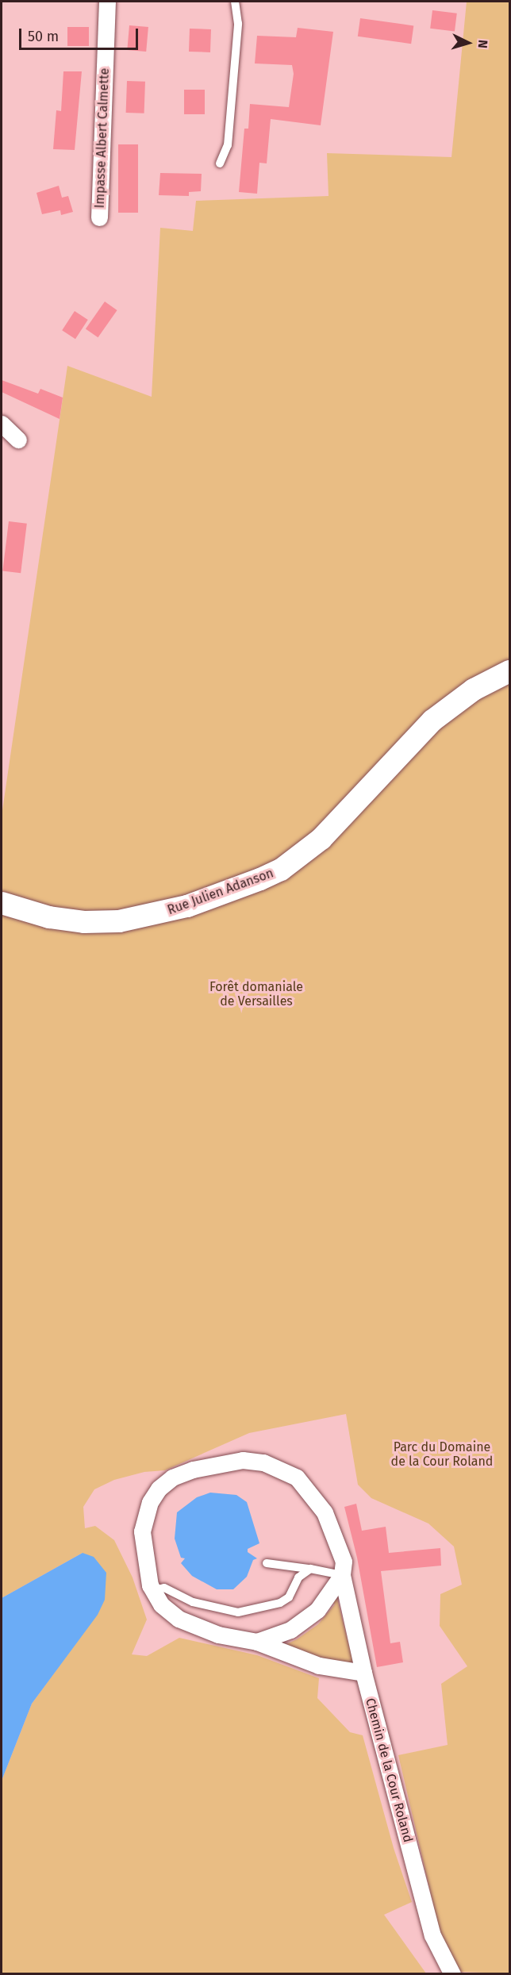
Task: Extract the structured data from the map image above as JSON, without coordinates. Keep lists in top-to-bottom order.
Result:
{
  "streets": {
    "main road": ["Rue Julien Adanson"],
    "street": ["Impasse Albert Calmette", "Chemin de la Cour Roland"]
  },
  "parks": ["Forêt domaniale de Versailles", "Parc du Domaine de la Cour Roland"],
  "scale_bar": "50 m",
  "north": "right"
}
